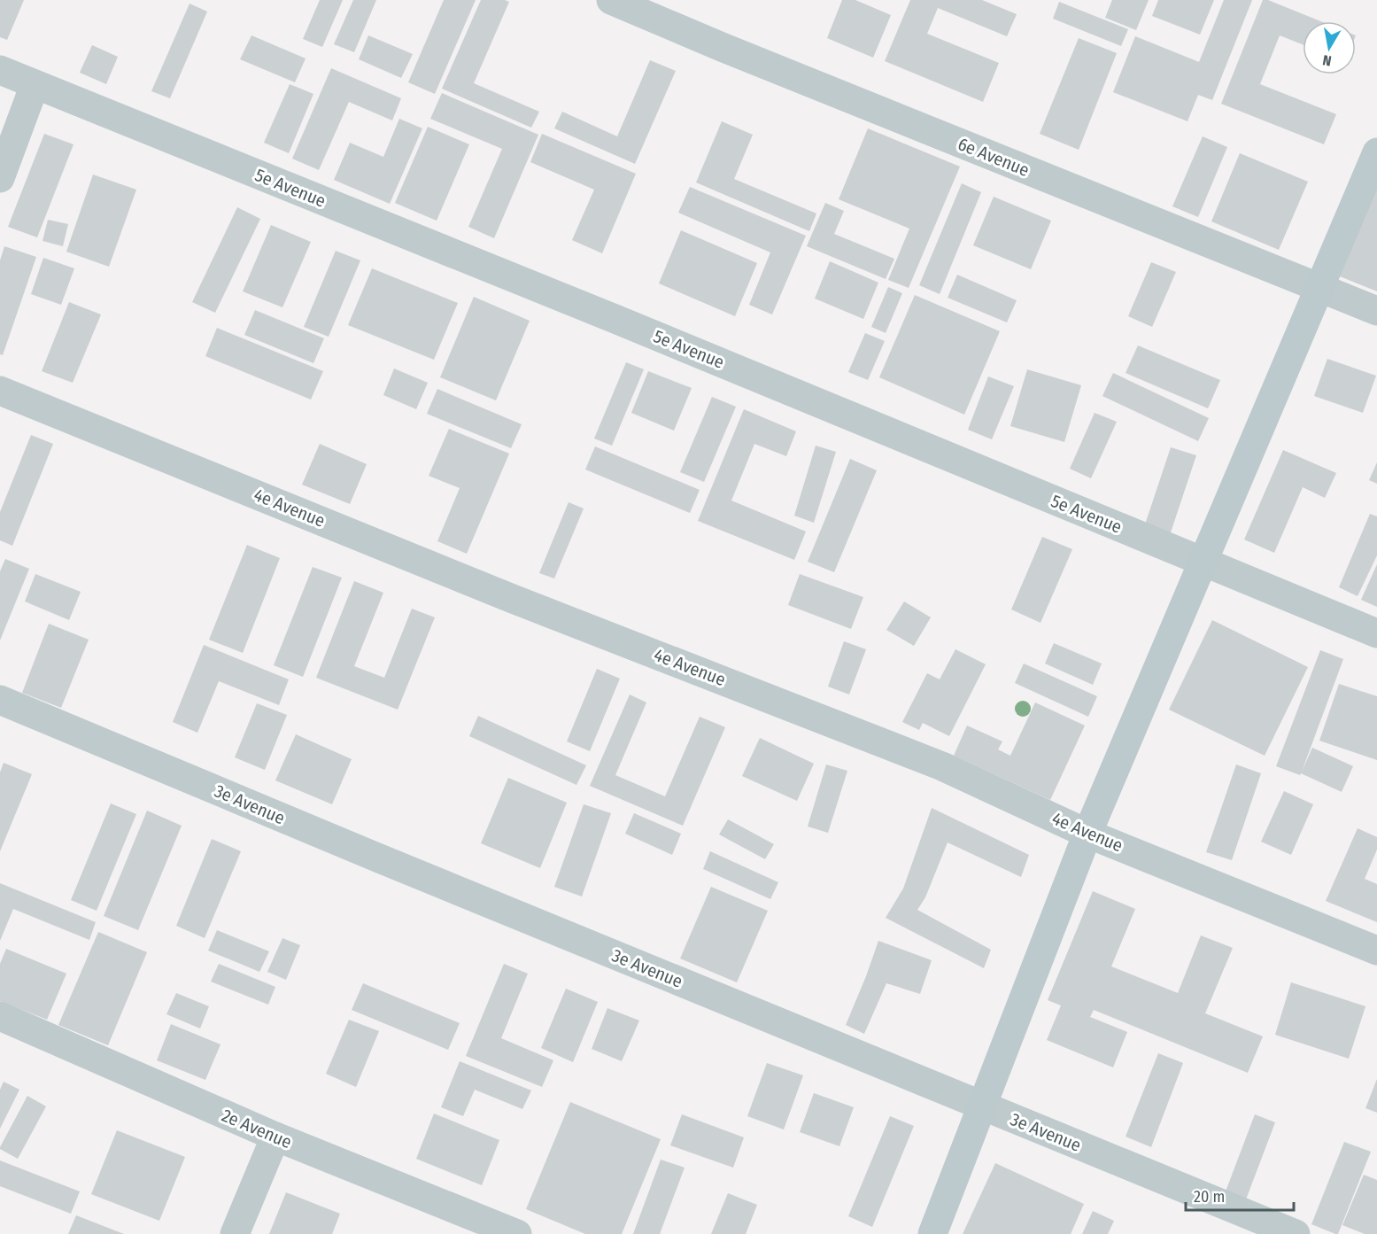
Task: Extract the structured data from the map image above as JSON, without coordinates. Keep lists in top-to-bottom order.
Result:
{
  "streets": {
    "street": [
      "6e Avenue",
      "5e Avenue",
      "4e Avenue",
      "3e Avenue",
      "2e Avenue"
    ]
  },
  "scale_bar": "20 m",
  "north": "bottom"
}
